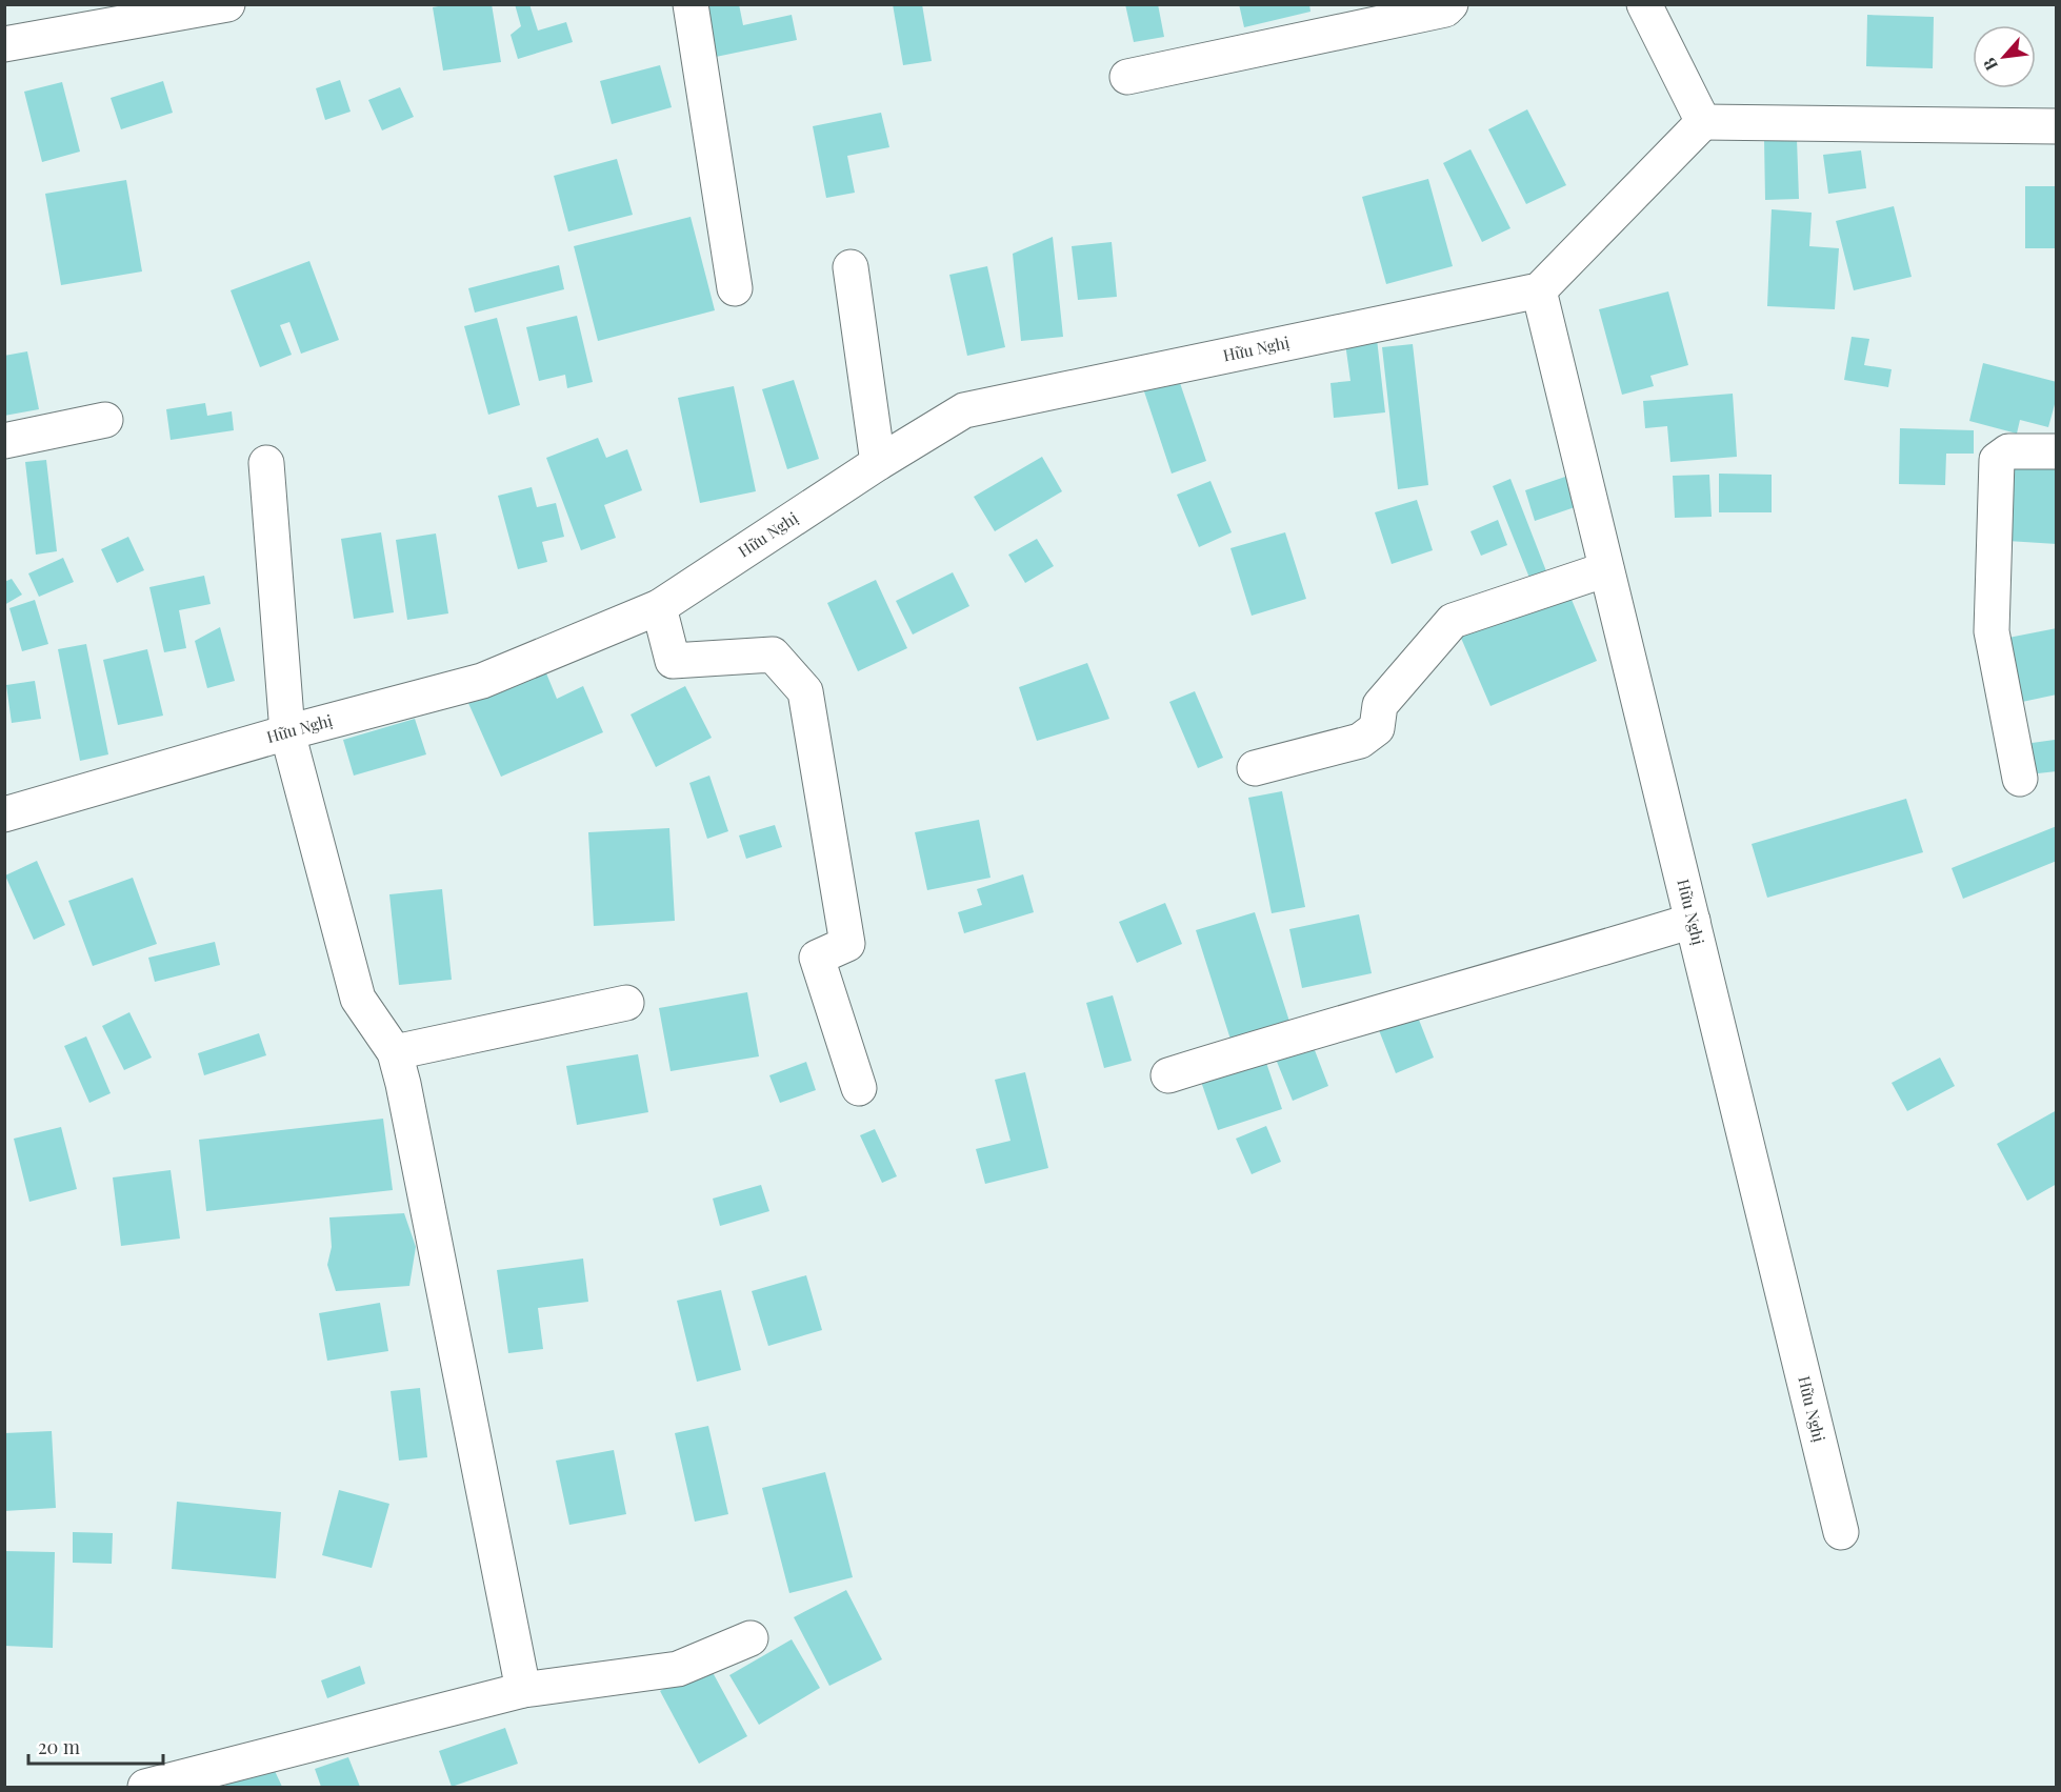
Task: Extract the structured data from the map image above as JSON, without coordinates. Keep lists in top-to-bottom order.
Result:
{
  "streets": {
    "street": ["Hữu Nghị"]
  },
  "scale_bar": "20 m",
  "north": "bottom left"
}
